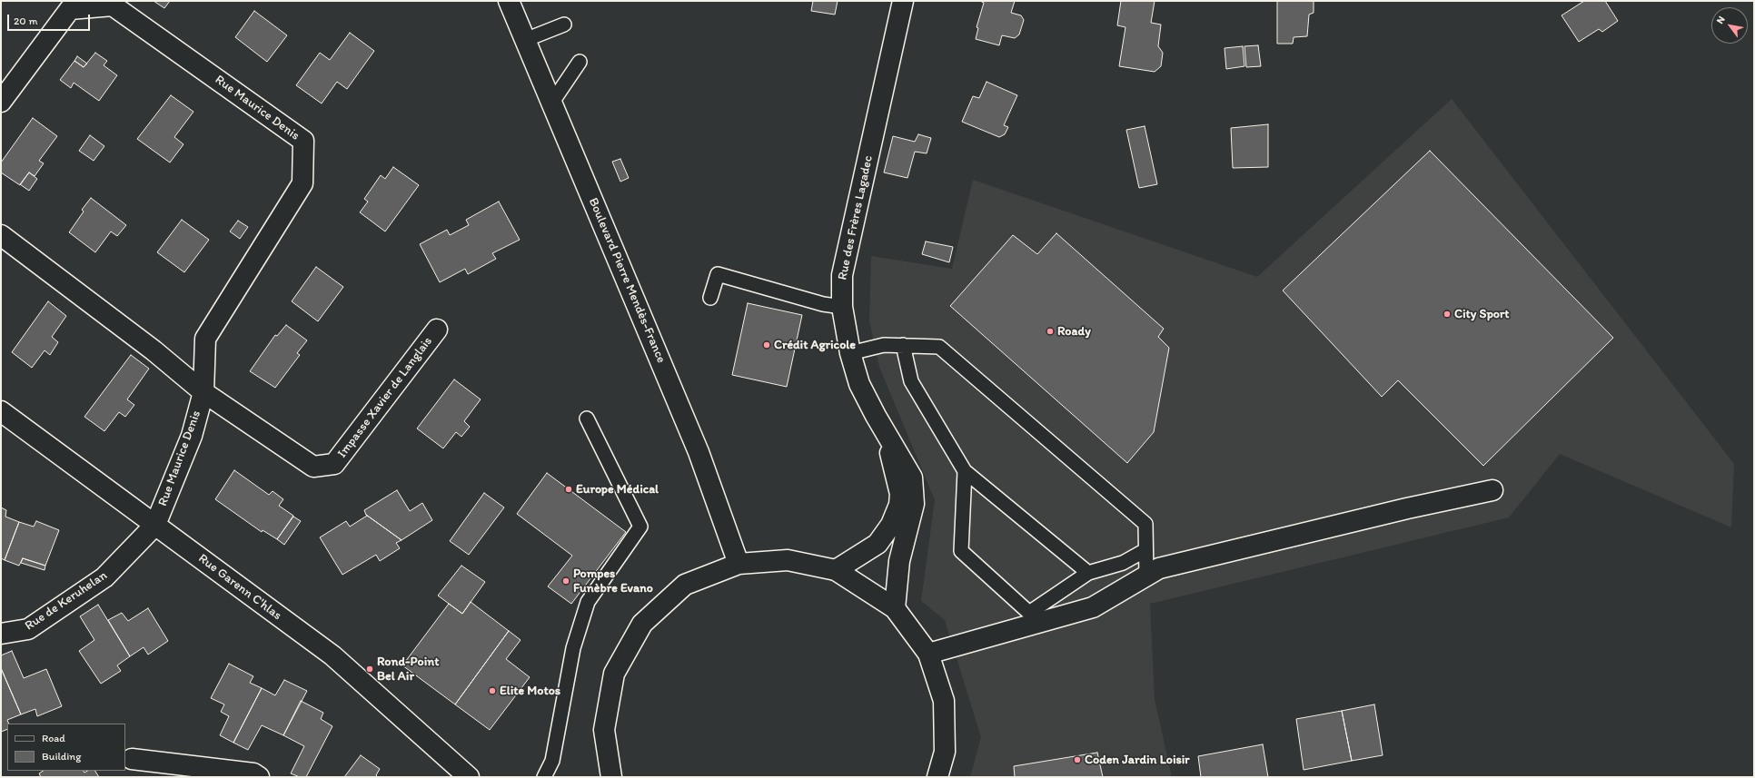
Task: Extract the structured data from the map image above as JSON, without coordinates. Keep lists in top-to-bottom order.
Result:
{
  "streets": {
    "street": [
      "Rue Maurice Denis",
      "Rue des Frères Lagadec",
      "Boulevard Pierre Mendès-France",
      "Impasse Xavier de Langlais",
      "Rue Garenn C'hlas",
      "Rue de Keruhelan"
    ]
  },
  "crossings": [
    ["Rue Maurice Denis", "Impasse Xavier de Langlais"],
    ["Rue Maurice Denis", "Rue Garenn C'hlas"],
    ["Rue Maurice Denis", "Rue de Keruhelan"],
    ["Rue Garenn C'hlas", "Rue de Keruhelan"]
  ],
  "places": [
    "City Sport",
    "Roady",
    "Crédit Agricole",
    "Europe Médical",
    "Pompes Funèbre Evano",
    "Rond-Point Bel Air",
    "Elite Motos",
    "Coden Jardin Loisir"
  ],
  "legend": ["Road", "Building"],
  "scale_bar": "20 m",
  "north": "top left"
}
